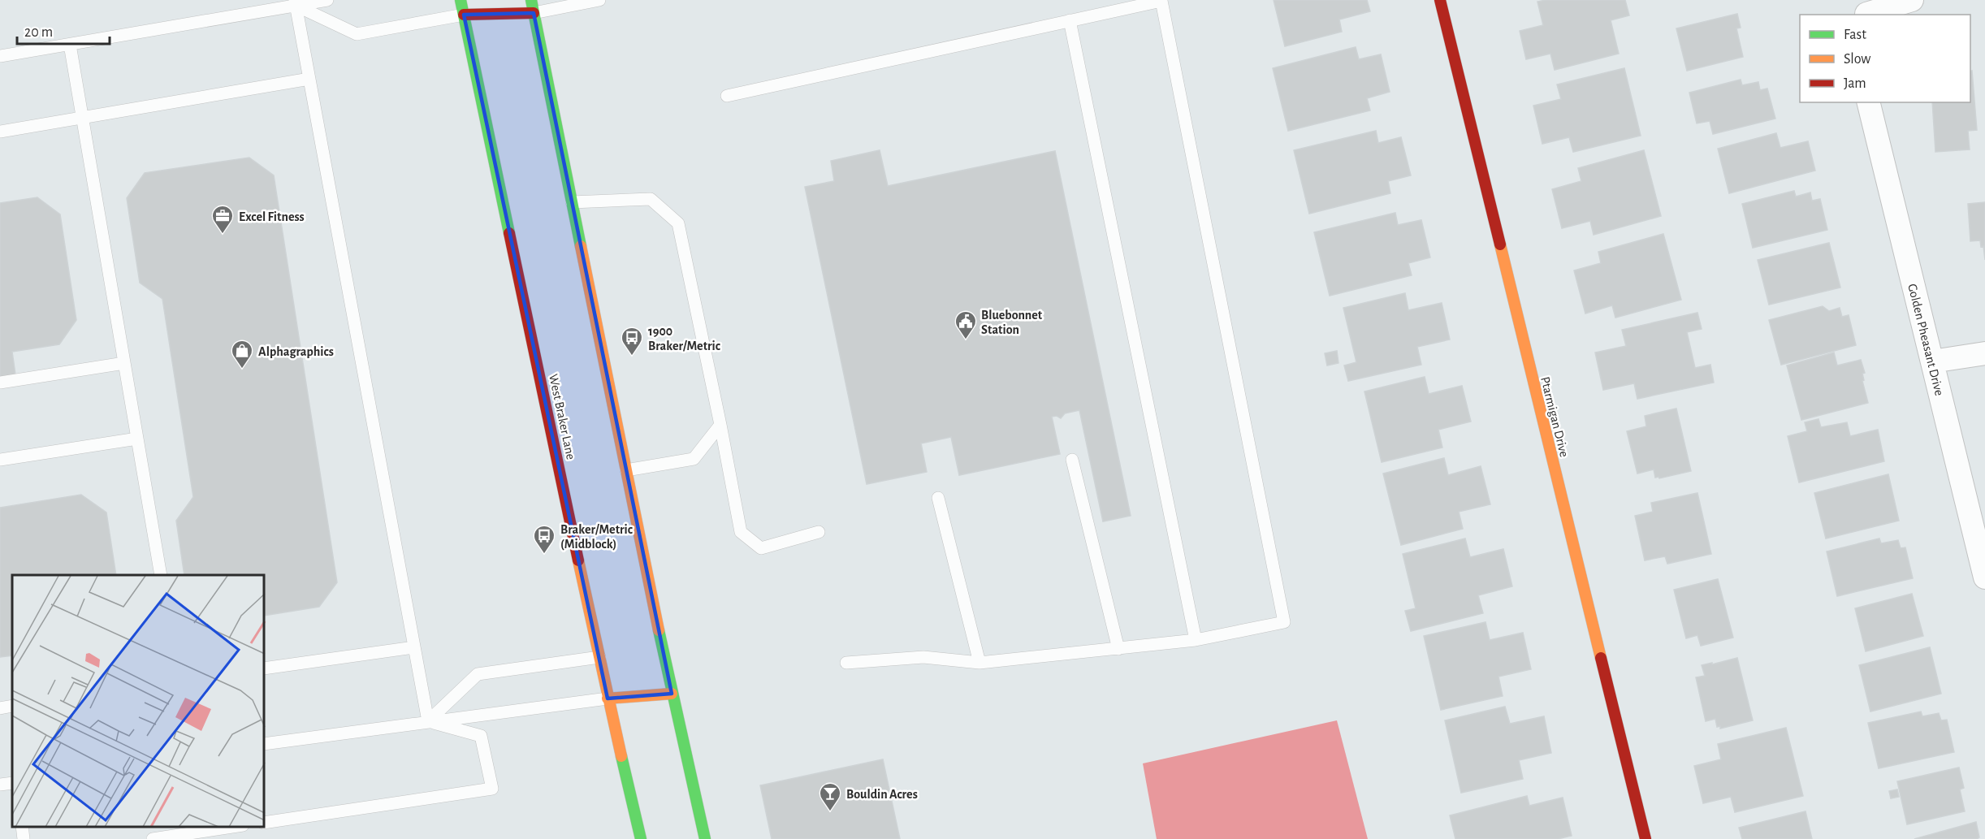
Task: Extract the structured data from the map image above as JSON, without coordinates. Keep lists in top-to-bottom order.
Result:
{
  "streets": {
    "main road": ["West Braker Lane", "Ptarmigan Drive"],
    "street": ["Golden Pheasant Drive"]
  },
  "places": {
    "office": ["Excel Fitness"],
    "public building": ["Bluebonnet Station"],
    "bus stop": ["1900 Braker/Metric", "Braker/Metric (Midblock)"],
    "shop": ["Alphagraphics"],
    "bar": ["Bouldin Acres"]
  },
  "legend": ["Fast", "Slow", "Jam"],
  "scale_bar": "20 m"
}
